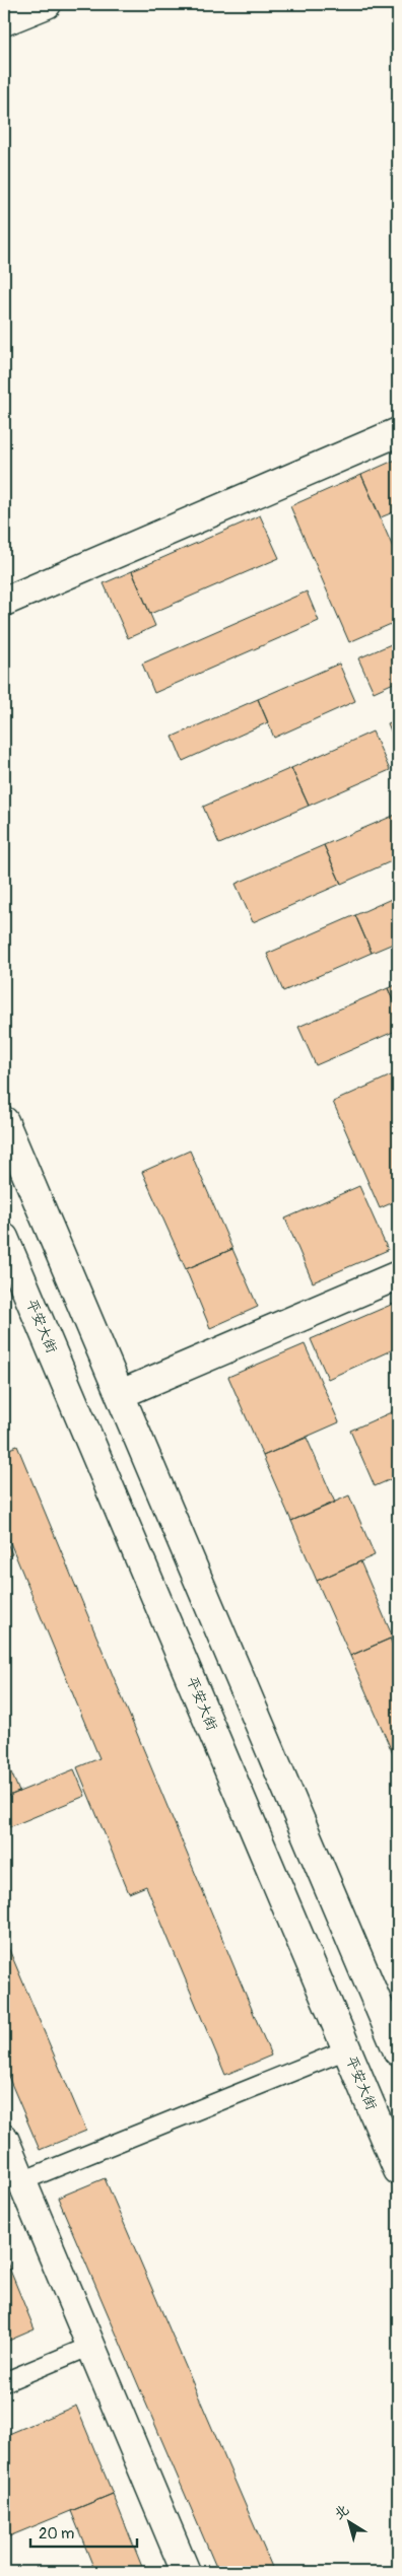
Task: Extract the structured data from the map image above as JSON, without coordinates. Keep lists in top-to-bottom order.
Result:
{
  "streets": {
    "main road": ["平安大街"]
  },
  "scale_bar": "20 m",
  "north": "top left"
}
